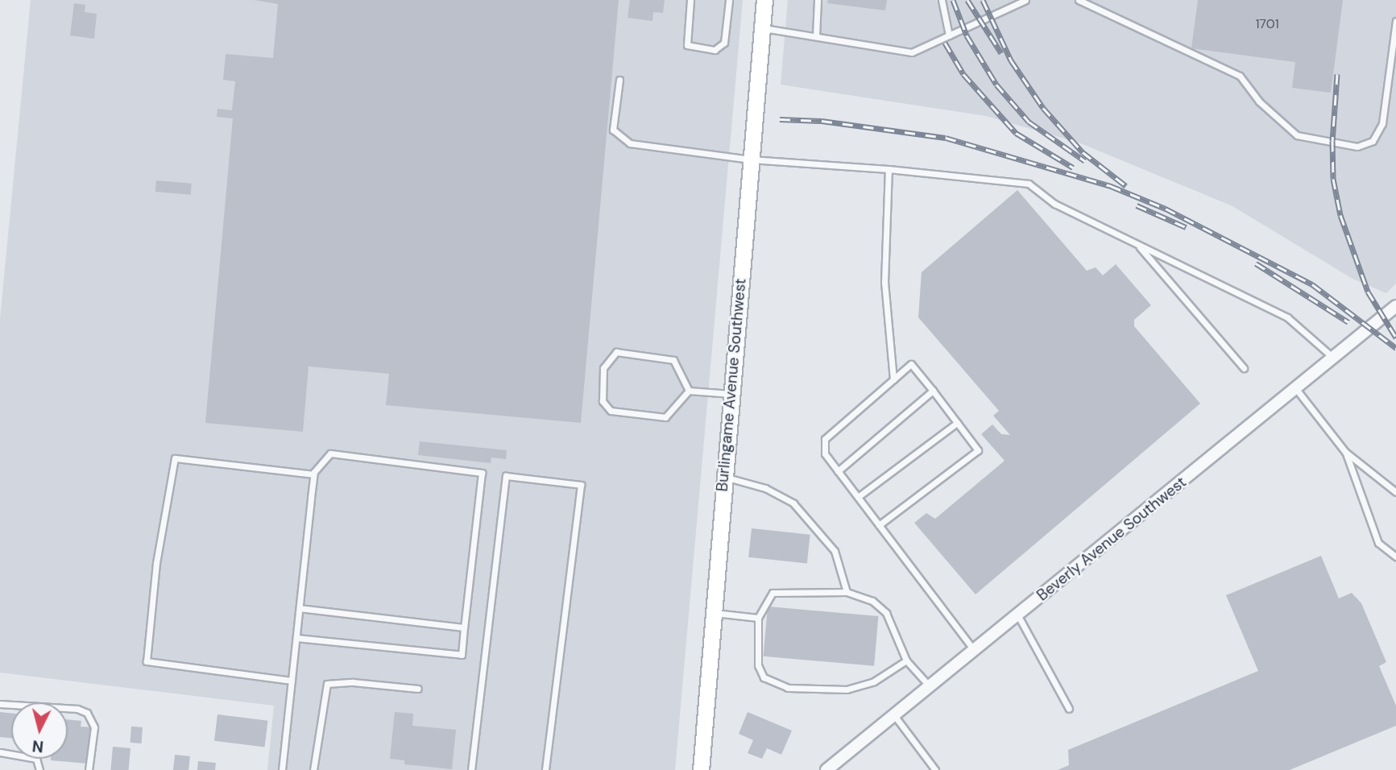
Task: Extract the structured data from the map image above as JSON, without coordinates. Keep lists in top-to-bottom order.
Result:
{
  "streets": {
    "street": ["Burlingame Avenue Southwest", "Beverly Avenue Southwest"]
  },
  "house_numbers": ["1701"],
  "north": "bottom"
}
